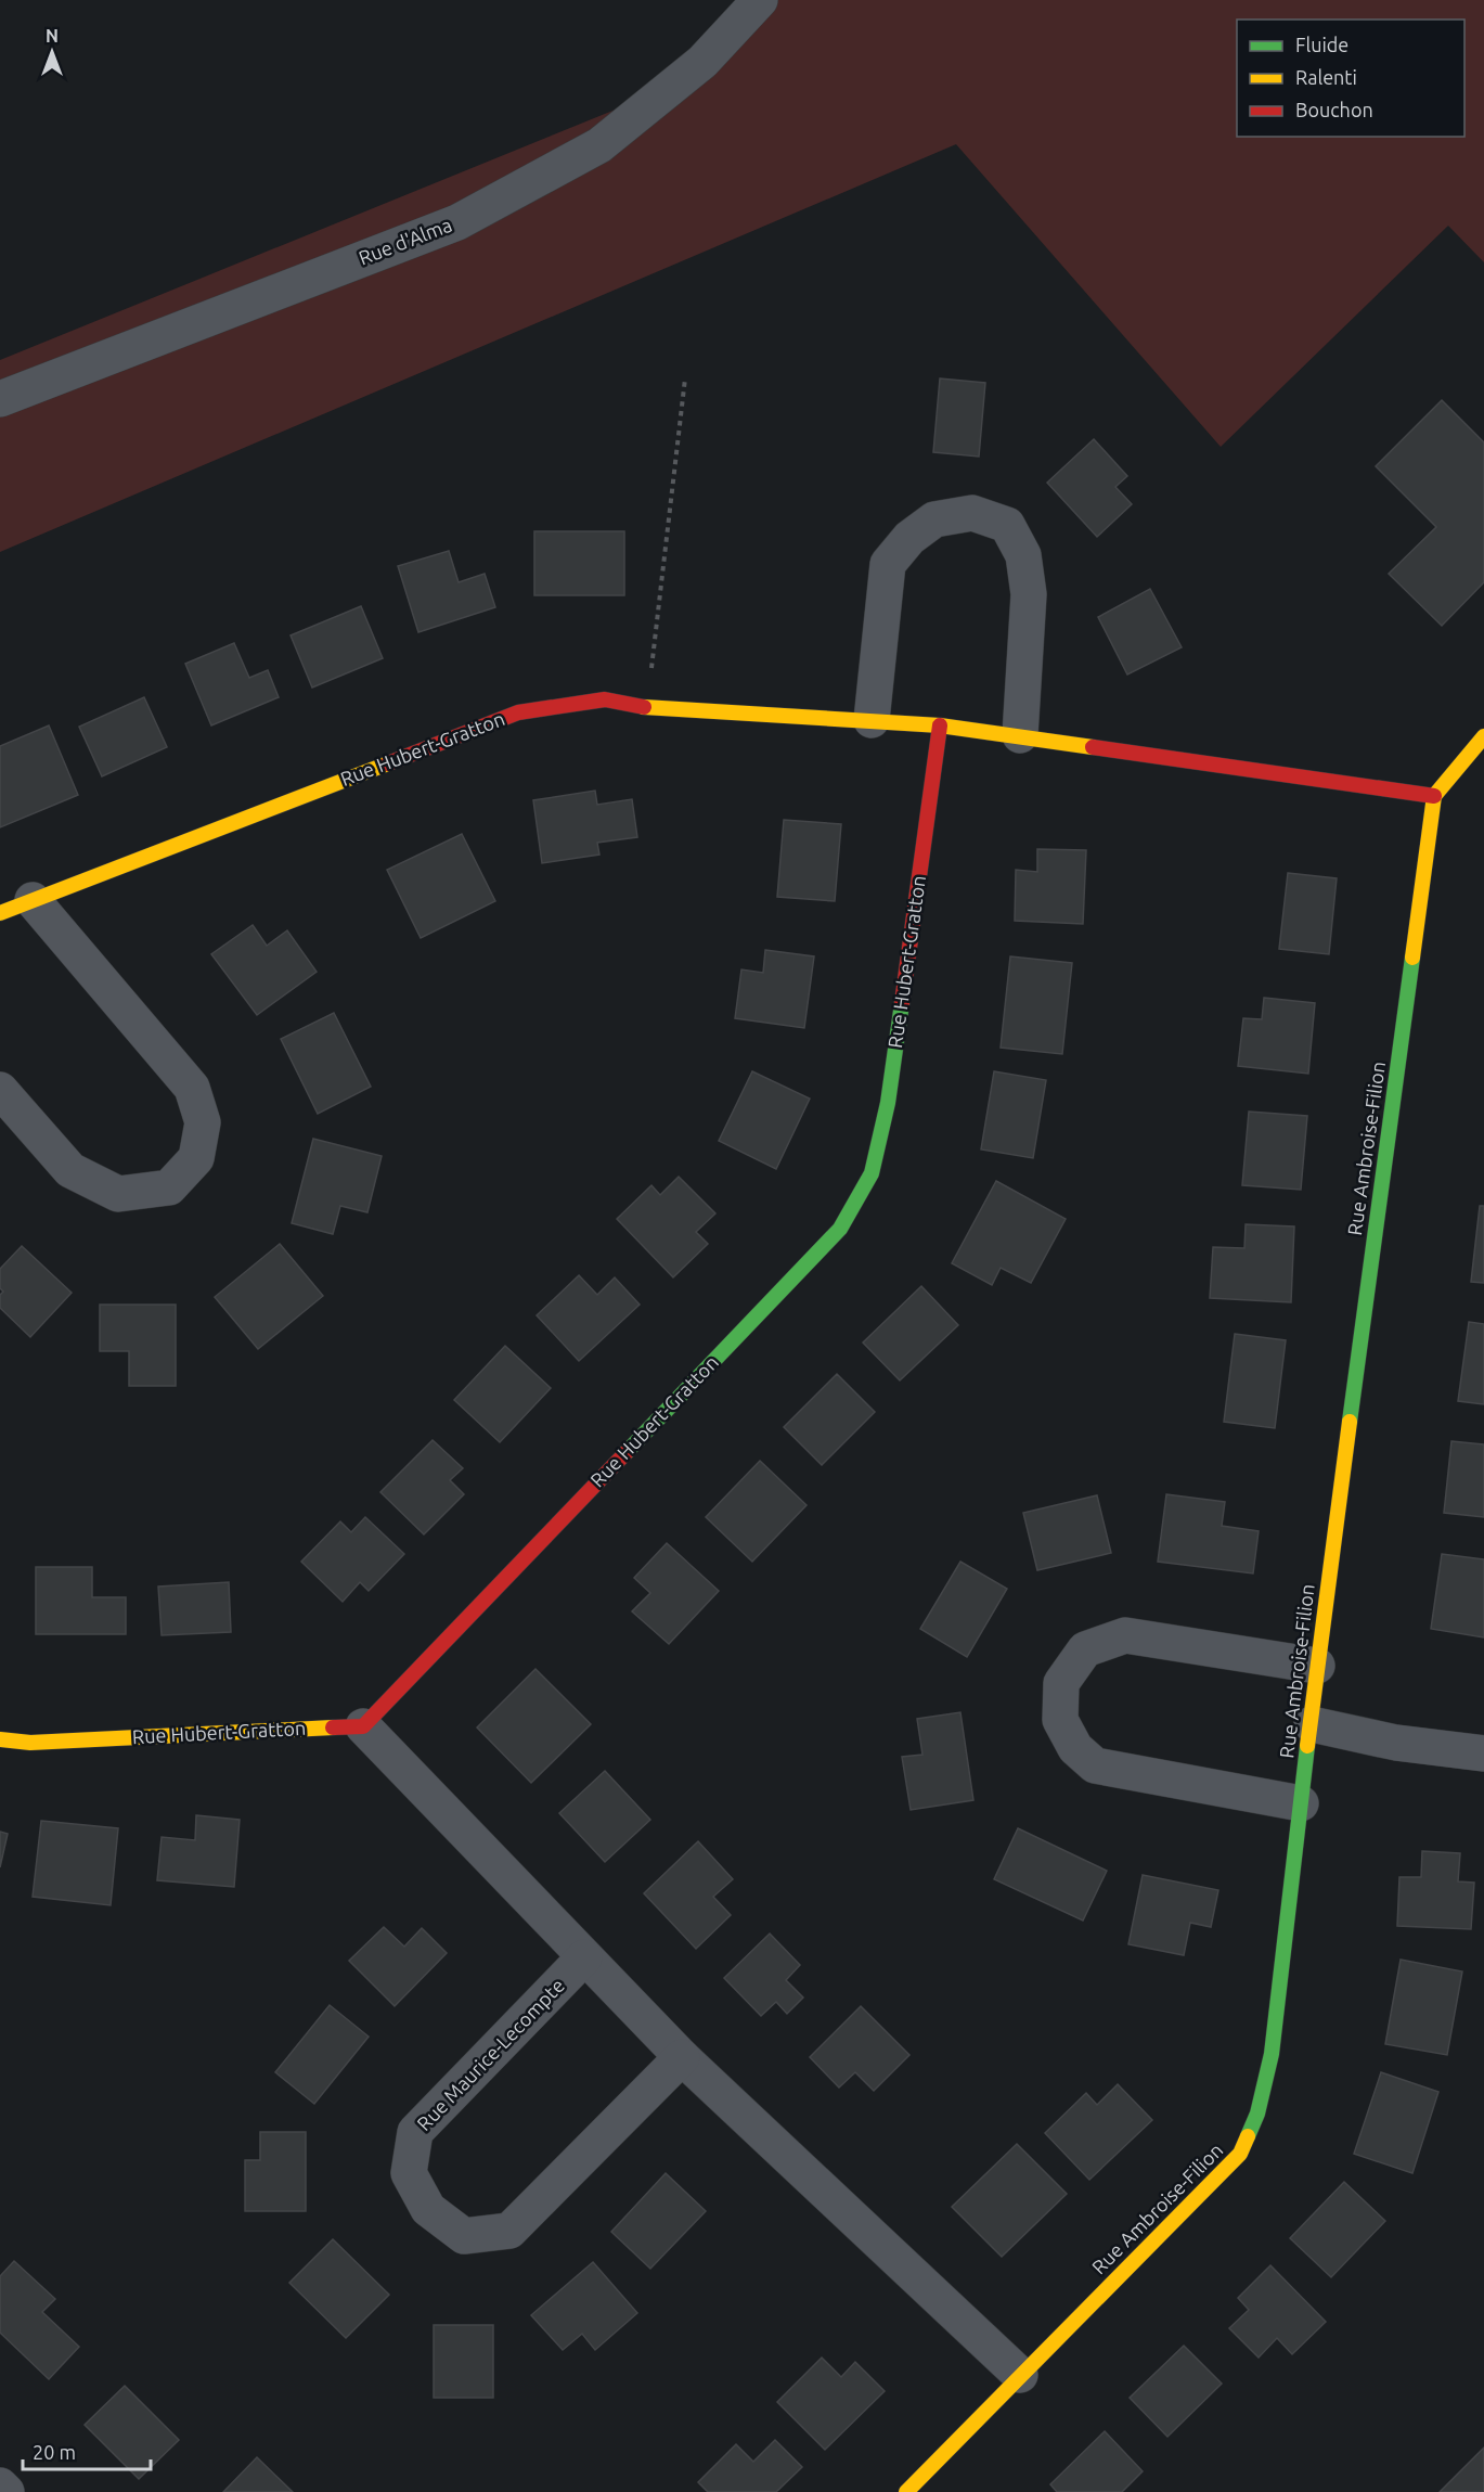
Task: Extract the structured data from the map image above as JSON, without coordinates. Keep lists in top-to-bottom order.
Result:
{
  "streets": {
    "street": [
      "Rue d'Alma",
      "Rue Hubert-Gratton",
      "Rue Ambroise-Filion",
      "Rue Maurice-Lecompte"
    ]
  },
  "crossings": [
    ["Rue Hubert-Gratton", "Rue Ambroise-Filion"]
  ],
  "legend": ["Fluide", "Ralenti", "Bouchon"],
  "scale_bar": "20 m",
  "north": "top"
}
